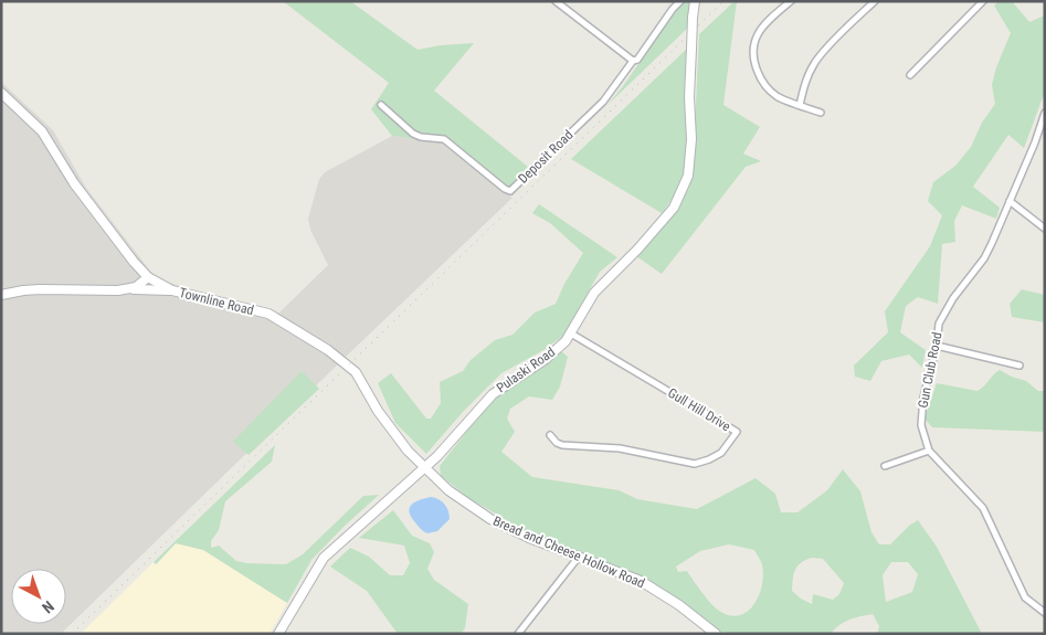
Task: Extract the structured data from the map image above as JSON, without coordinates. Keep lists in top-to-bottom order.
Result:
{
  "streets": {
    "main road": ["Townline Road", "Pulaski Road", "Bread and Cheese Hollow Road"],
    "street": ["Deposit Road", "Gun Club Road", "Gull Hill Drive"]
  },
  "crossings": [
    ["Townline Road", "Pulaski Road"],
    ["Townline Road", "Bread and Cheese Hollow Road"],
    ["Pulaski Road", "Gull Hill Drive"],
    ["Pulaski Road", "Bread and Cheese Hollow Road"]
  ],
  "north": "bottom right"
}
